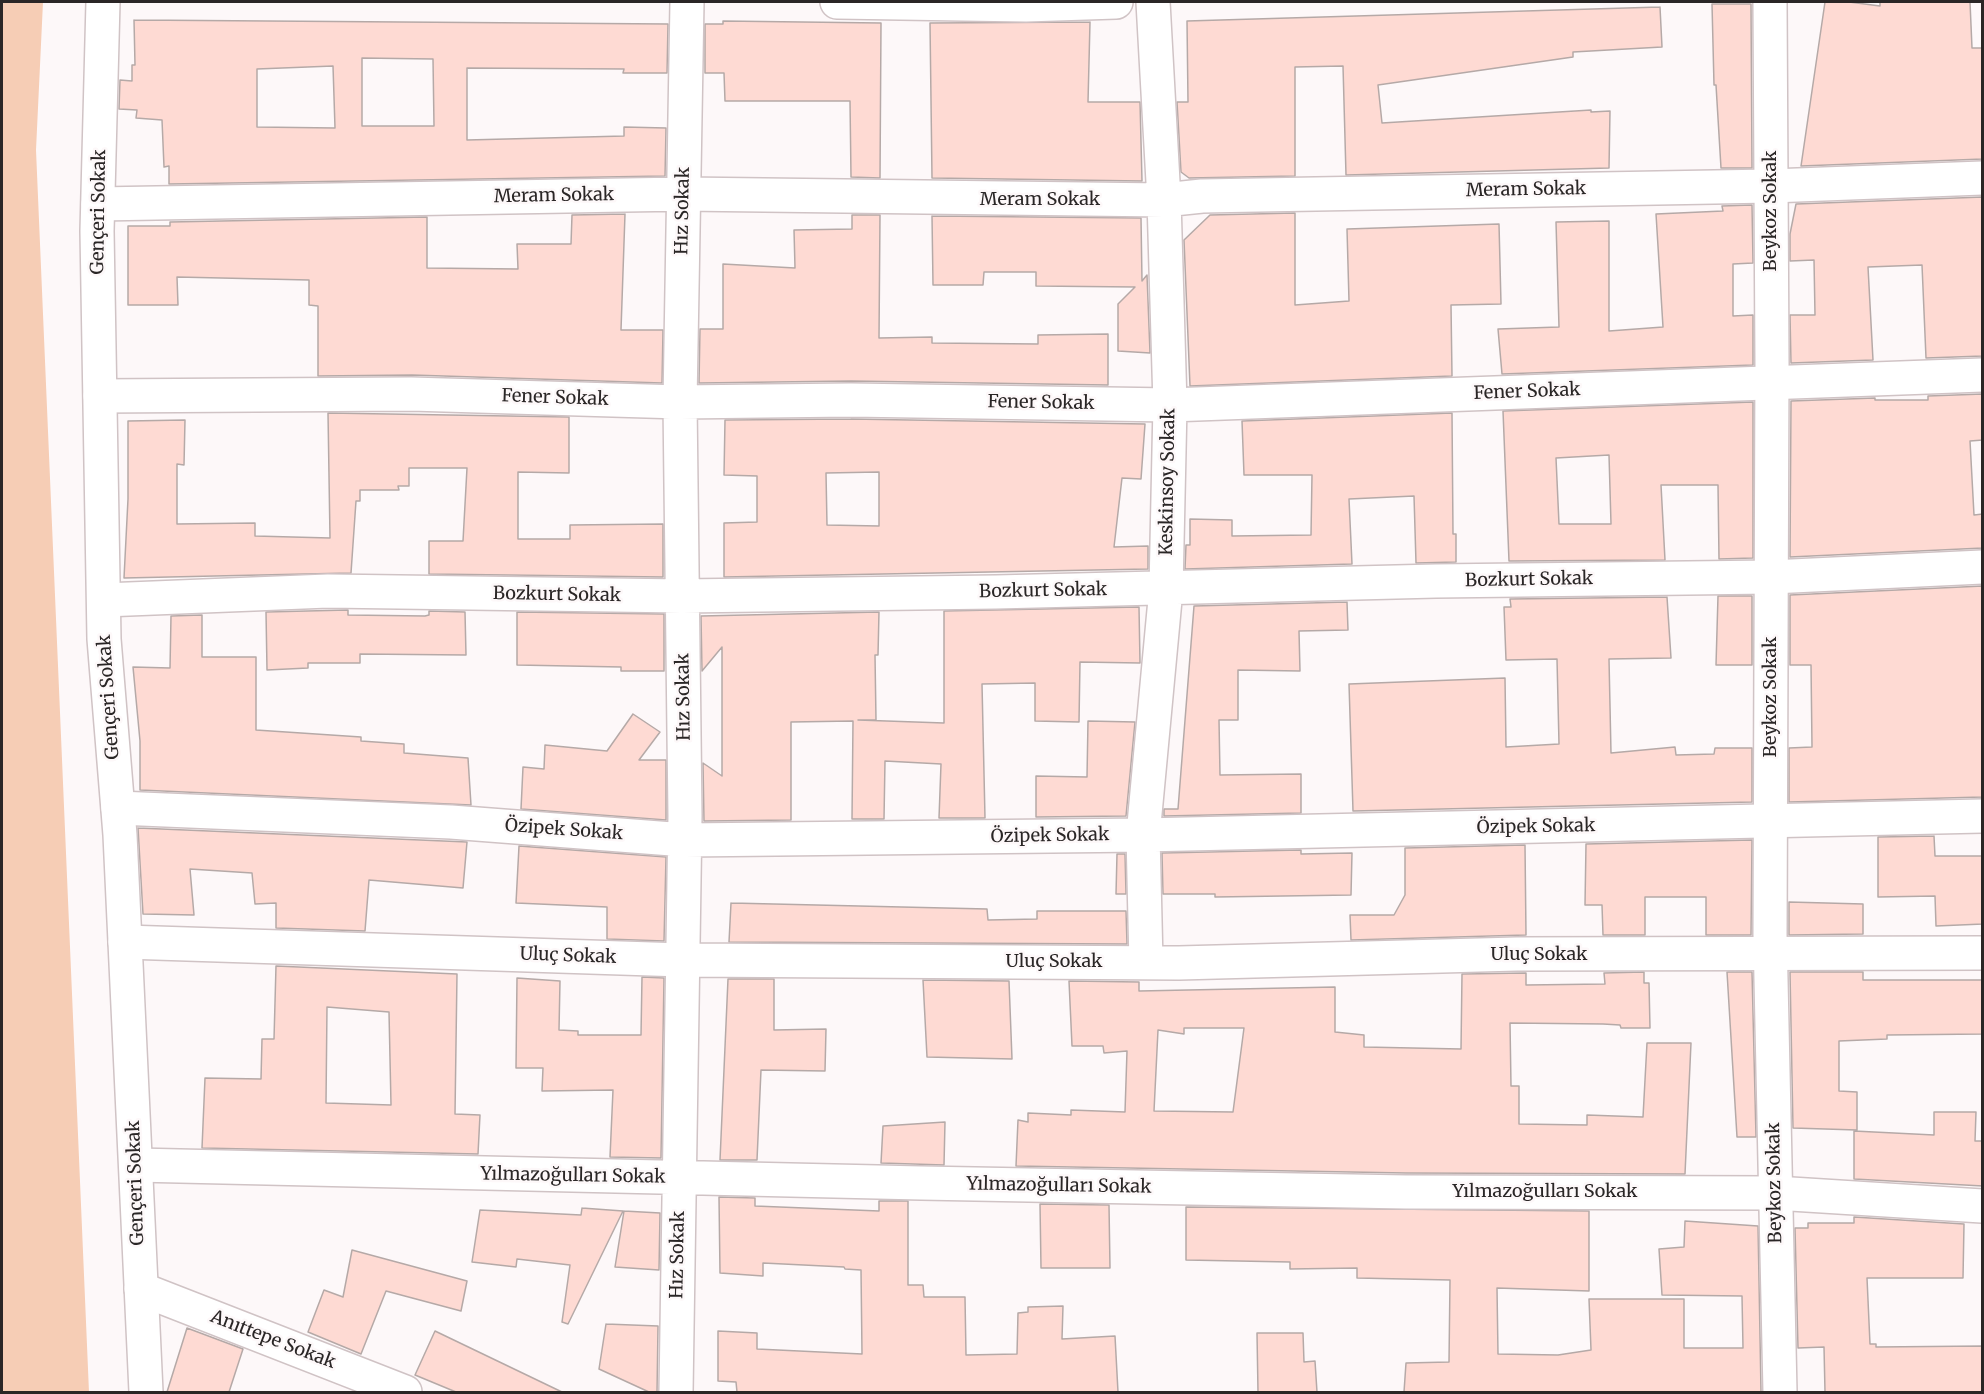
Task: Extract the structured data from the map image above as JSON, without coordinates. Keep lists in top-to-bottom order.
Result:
{
  "streets": {
    "street": [
      "Meram Sokak",
      "Hız Sokak",
      "Beykoz Sokak",
      "Gençeri Sokak",
      "Fener Sokak",
      "Keskinsoy Sokak",
      "Bozkurt Sokak",
      "Özipek Sokak",
      "Uluç Sokak",
      "Yılmazoğulları Sokak",
      "Anıttepe Sokak"
    ]
  },
  "crossings": [
    ["Meram Sokak", "Hız Sokak"],
    ["Meram Sokak", "Beykoz Sokak"],
    ["Meram Sokak", "Gençeri Sokak"],
    ["Meram Sokak", "Keskinsoy Sokak"],
    ["Hız Sokak", "Fener Sokak"],
    ["Hız Sokak", "Bozkurt Sokak"],
    ["Hız Sokak", "Özipek Sokak"],
    ["Hız Sokak", "Uluç Sokak"],
    ["Hız Sokak", "Yılmazoğulları Sokak"],
    ["Beykoz Sokak", "Fener Sokak"],
    ["Beykoz Sokak", "Bozkurt Sokak"],
    ["Beykoz Sokak", "Özipek Sokak"],
    ["Beykoz Sokak", "Uluç Sokak"],
    ["Beykoz Sokak", "Yılmazoğulları Sokak"],
    ["Gençeri Sokak", "Fener Sokak"],
    ["Gençeri Sokak", "Bozkurt Sokak"],
    ["Gençeri Sokak", "Özipek Sokak"],
    ["Gençeri Sokak", "Uluç Sokak"],
    ["Gençeri Sokak", "Yılmazoğulları Sokak"],
    ["Gençeri Sokak", "Anıttepe Sokak"],
    ["Fener Sokak", "Keskinsoy Sokak"],
    ["Keskinsoy Sokak", "Bozkurt Sokak"],
    ["Keskinsoy Sokak", "Özipek Sokak"],
    ["Keskinsoy Sokak", "Uluç Sokak"]
  ]
}
